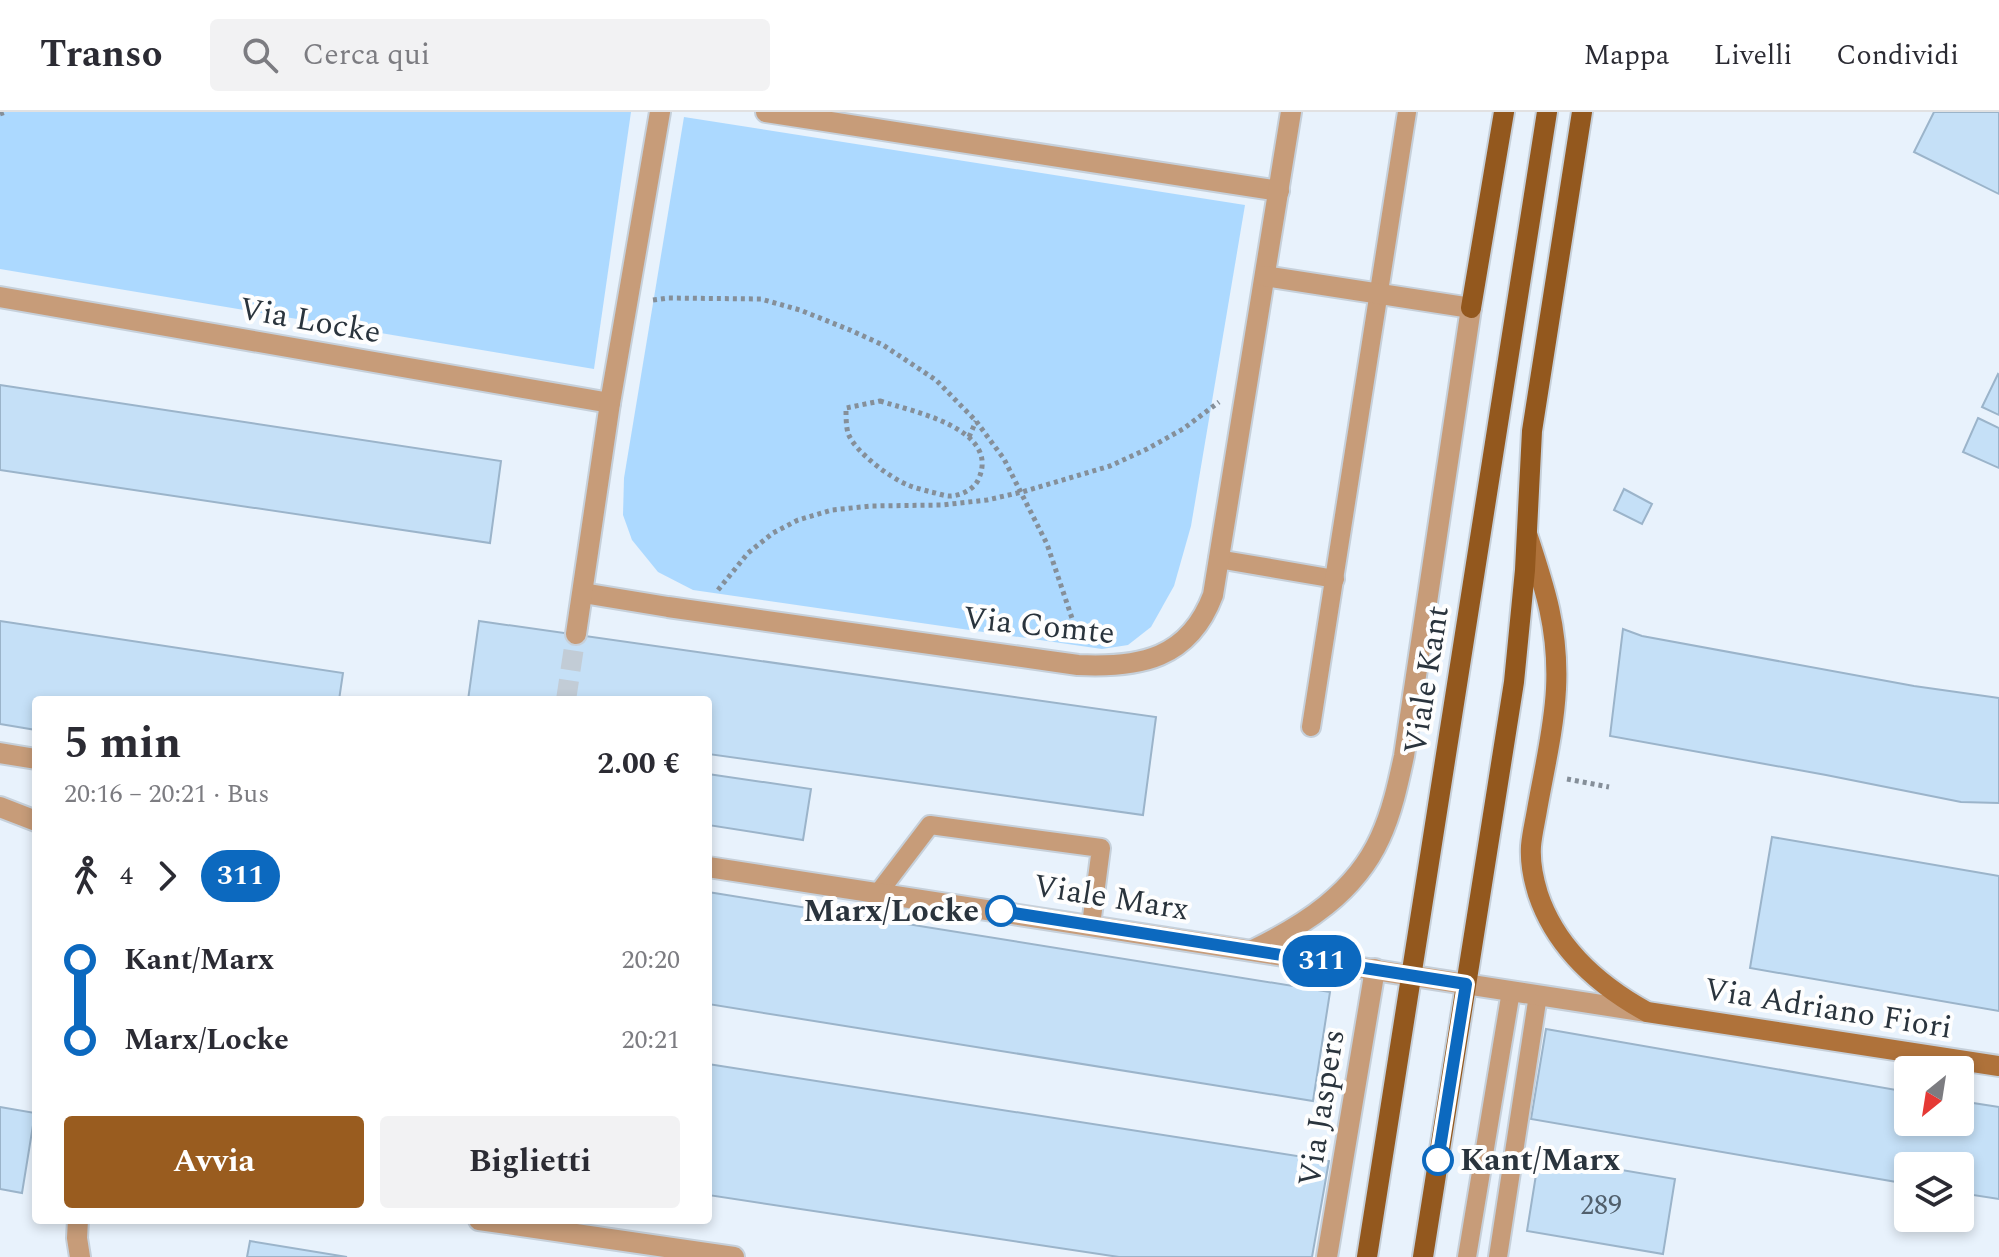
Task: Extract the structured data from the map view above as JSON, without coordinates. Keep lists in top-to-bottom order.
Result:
{
  "streets": {
    "main road": ["Viale Kant"],
    "street": [
      "Via Locke",
      "Via Comte",
      "Viale Marx",
      "Via Adriano Fiori",
      "Via Jaspers"
    ]
  },
  "crossings": [
    ["Viale Kant", "Viale Marx"],
    ["Viale Kant", "Via Adriano Fiori"],
    ["Viale Marx", "Via Adriano Fiori"],
    ["Viale Marx", "Via Jaspers"]
  ],
  "places": ["Marx/Locke", "Kant/Marx"],
  "lines": ["bus line 311"],
  "house_numbers": ["289"],
  "north": "bottom left",
  "page": {
    "header": "Transo",
    "search": "Cerca qui",
    "nav": ["Mappa", "Livelli", "Condividi"],
    "on_map": "311",
    "heading": ["5 min", "20:16 – 20:21 · Bus", "2.00 €"],
    "legs": ["4", "311"],
    "list": [
      {
        "name": "Kant/Marx",
        "value": "20:20"
      },
      {
        "name": "Marx/Locke",
        "value": "20:21"
      }
    ],
    "buttons": ["Avvia", "Biglietti"]
  }
}
